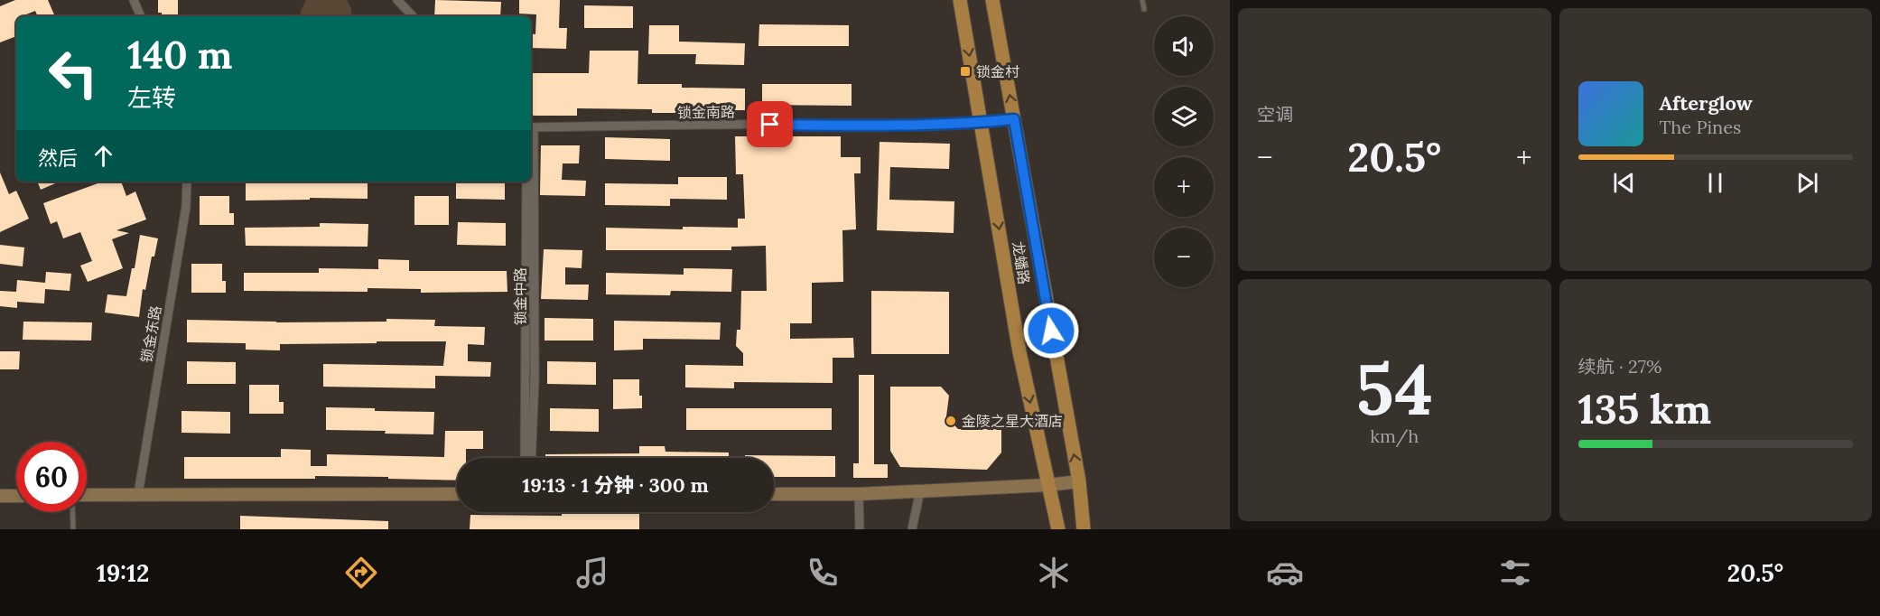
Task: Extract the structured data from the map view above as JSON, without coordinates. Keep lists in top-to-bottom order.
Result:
{
  "streets": {
    "main road": ["龙蟠路"],
    "street": ["锁金南路", "锁金中路", "锁金东路"]
  },
  "crossings": [
    ["锁金南路", "龙蟠路"]
  ],
  "places": {
    "transit": ["锁金村"],
    "other": ["金陵之星大酒店"]
  },
  "page": {
    "tile": [
      "空调",
      ["54", "km/h"],
      ["续航 · 27%", "135 km"]
    ],
    "map_buttons": ["+", "−"],
    "turn": ["140 m", "左转"],
    "song": ["Afterglow", "The Pines"],
    "then": "然后",
    "heat": ["−", "20.5°", "+"],
    "limit": "60",
    "trip": "19:13 · 1 分钟 · 300 m",
    "tabs": ["19:12", "20.5°"]
  }
}
